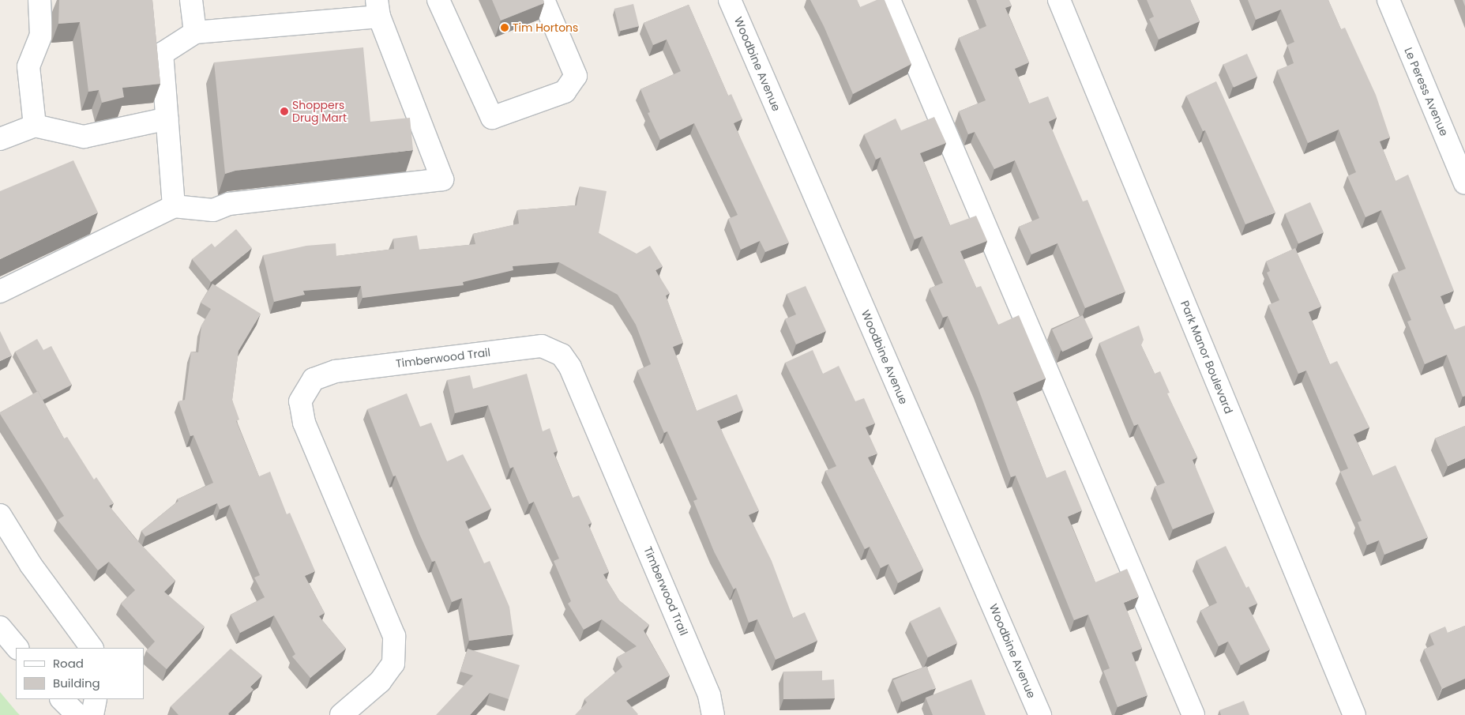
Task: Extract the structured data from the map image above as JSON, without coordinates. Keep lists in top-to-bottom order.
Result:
{
  "streets": {
    "street": [
      "Woodbine Avenue",
      "Le Peress Avenue",
      "Park Manor Boulevard",
      "Timberwood Trail"
    ]
  },
  "places": ["Tim Hortons", "Shoppers Drug Mart"],
  "legend": ["Road", "Building"]
}
